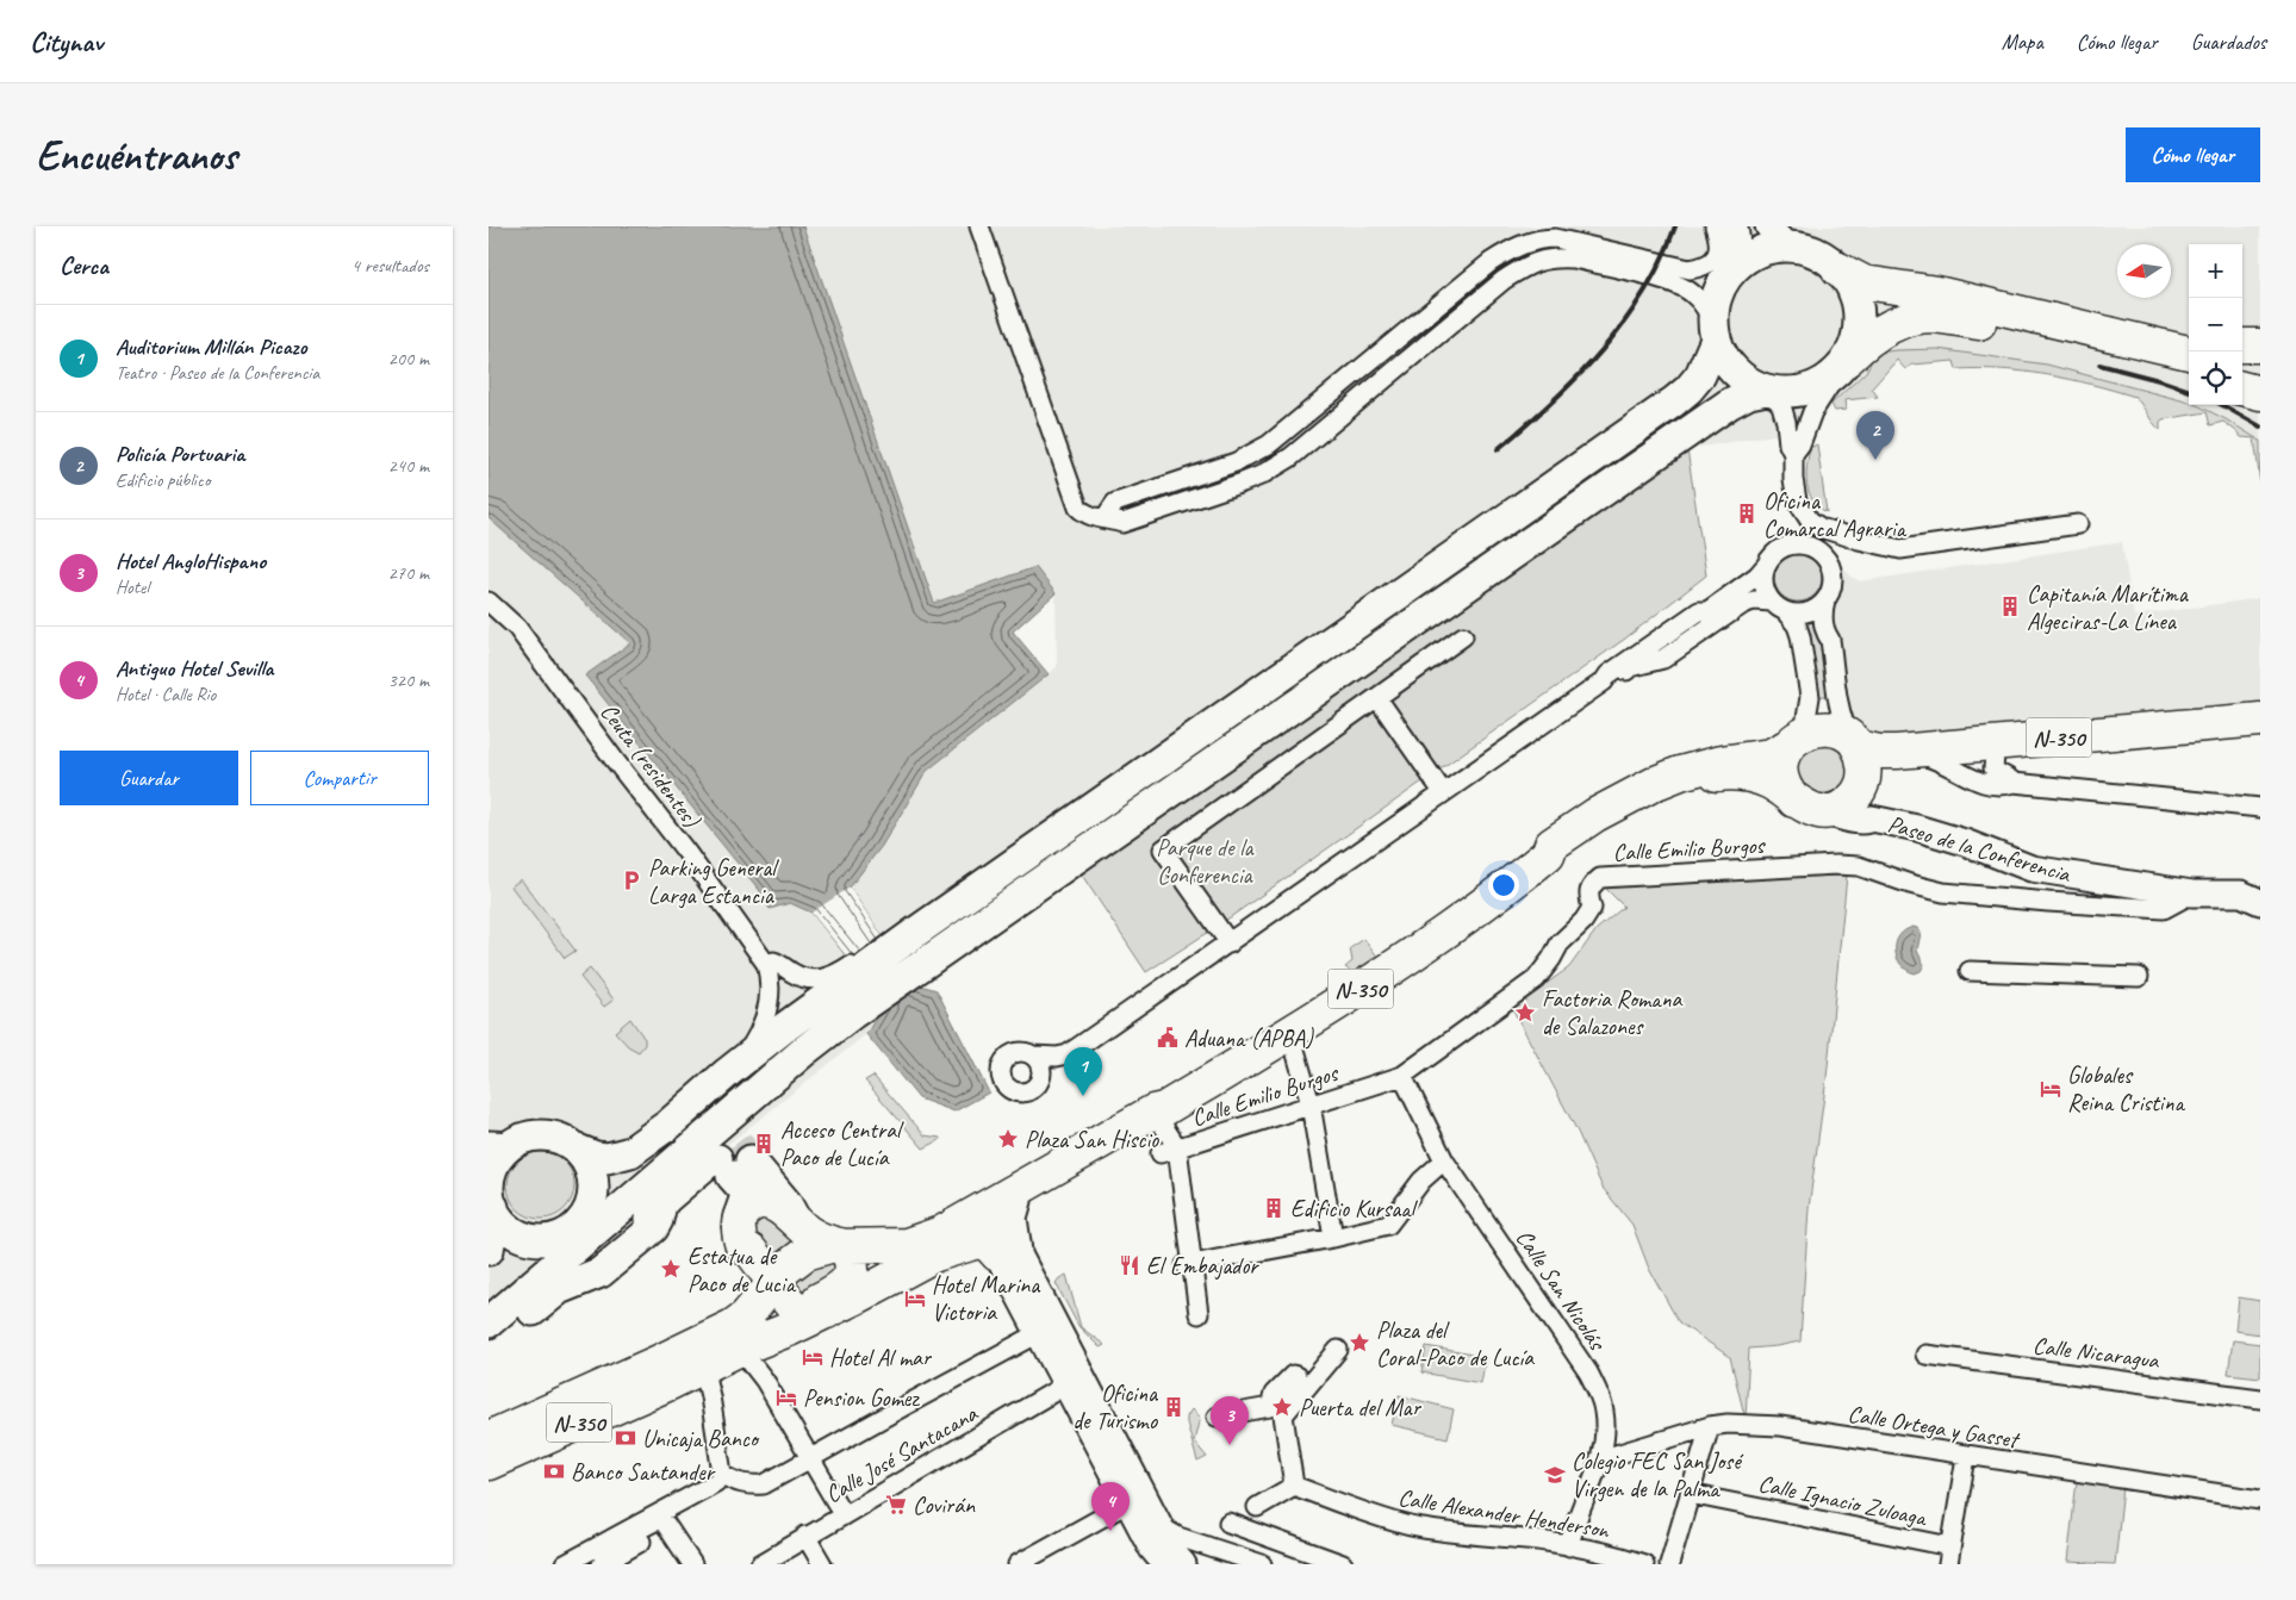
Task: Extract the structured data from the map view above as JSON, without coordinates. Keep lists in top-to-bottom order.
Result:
{
  "streets": {
    "highway": ["N-350"],
    "main road": ["Paseo de la Conferencia"],
    "street": [
      "Ceuta (residentes)",
      "Calle Emilio Burgos",
      "Calle San Nicolás",
      "Calle Nicaragua",
      "Calle Ortega y Gasset",
      "Calle José Santacana",
      "Calle Ignacio Zuloaga",
      "Calle Alexander Henderson"
    ]
  },
  "crossings": [
    ["N-350", "Paseo de la Conferencia"],
    ["Calle Emilio Burgos", "Paseo de la Conferencia"],
    ["Calle Emilio Burgos", "Calle San Nicolás"],
    ["Calle San Nicolás", "Calle Ortega y Gasset"],
    ["Calle San Nicolás", "Calle Alexander Henderson"]
  ],
  "parks": ["Parque de la Conferencia"],
  "places": {
    "building": [
      "Oficina Comarcal Agraria",
      "Capitanía Marítima Algeciras-La Línea",
      "Acceso Central Paco de Lucía",
      "Edificio Kursaal",
      "Oficina de Turismo"
    ],
    "parking": ["Parking General Larga Estancia"],
    "place": [
      "Factoria Romana de Salazones",
      "Plaza San Hiscio",
      "Estatua de Paco de Lucia",
      "Plaza del Coral-Paco de Lucía",
      "Puerta del Mar"
    ],
    "public building": ["Aduana (APBA)"],
    "hotel": [
      "Globales Reina Cristina",
      "Hotel Marina Victoria",
      "Hotel Al mar",
      "Pension Gomez"
    ],
    "restaurant": ["El Embajador"],
    "bank": ["Unicaja Banco", "Banco Santander"],
    "school or university": ["Colegio FEC San José Virgen de la Palma"],
    "supermarket": ["Covirán"]
  },
  "north": "left",
  "page": {
    "header": "Citynav",
    "nav": ["Mapa", "Cómo llegar", "Guardados"],
    "buttons": [
      "Cómo llegar",
      ["Guardar", "Compartir"]
    ],
    "title": "Encuéntranos",
    "heading": ["Cerca", "4 resultados"],
    "map_buttons": ["+", "−"],
    "list": [
      {
        "mark": "1",
        "name": "Auditorium Millán Picazo",
        "note": "Teatro · Paseo de la Conferencia",
        "value": "200 m"
      },
      {
        "mark": "2",
        "name": "Policía Portuaria",
        "note": "Edificio público",
        "value": "240 m"
      },
      {
        "mark": "3",
        "name": "Hotel AngloHispano",
        "note": "Hotel",
        "value": "270 m"
      },
      {
        "mark": "4",
        "name": "Antiguo Hotel Sevilla",
        "note": "Hotel · Calle Rio",
        "value": "320 m"
      }
    ],
    "pins": [
      "2",
      "1",
      "3",
      "4"
    ]
  }
}
